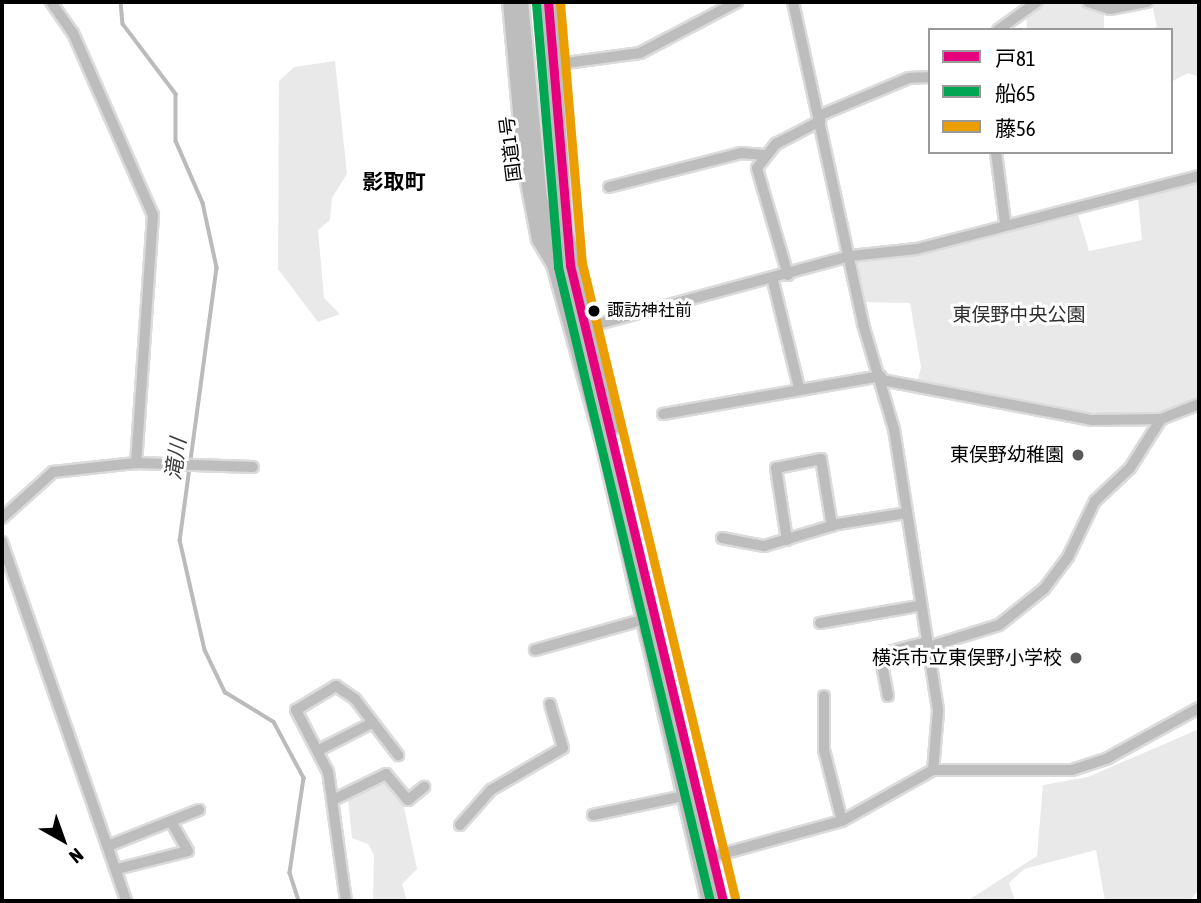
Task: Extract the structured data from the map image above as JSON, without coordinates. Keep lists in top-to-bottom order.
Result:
{
  "streets": {
    "highway": ["国道1号"]
  },
  "districts": ["影取町"],
  "water": ["滝川"],
  "parks": ["東俣野中央公園"],
  "places": ["諏訪神社前", "東俣野幼稚園", "横浜市立東俣野小学校"],
  "lines": ["transit line 戸81", "transit line 藤56", "transit line 船65"],
  "legend": ["戸81", "船65", "藤56"],
  "north": "bottom right"
}
